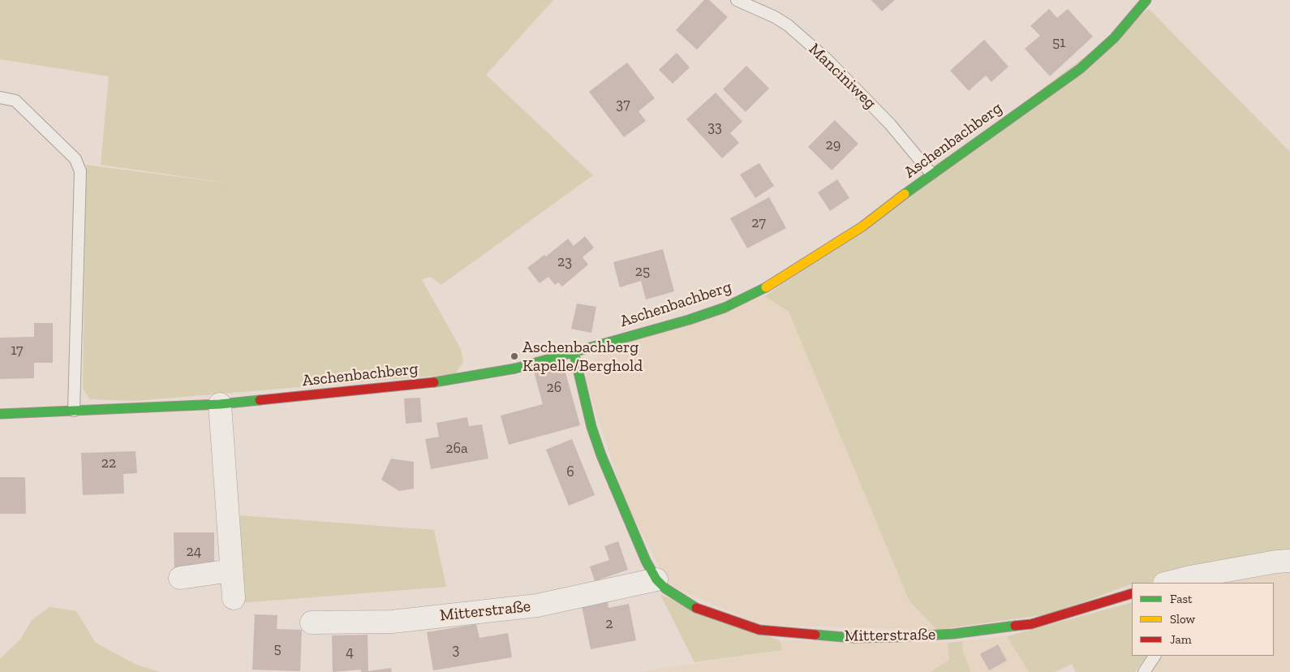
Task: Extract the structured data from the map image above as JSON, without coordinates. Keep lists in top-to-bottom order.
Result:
{
  "streets": {
    "street": ["Aschenbachberg", "Mitterstraße"],
    "lane": ["Manciniweg"]
  },
  "crossings": [
    ["Manciniweg", "Aschenbachberg"],
    ["Aschenbachberg", "Mitterstraße"]
  ],
  "places": ["Aschenbachberg Kapelle/Berghold"],
  "house_numbers": [
    "51",
    "37",
    "33",
    "29",
    "27",
    "23",
    "25",
    "17",
    "26",
    "26a",
    "22",
    "6",
    "24",
    "2",
    "5",
    "3",
    "4"
  ],
  "legend": ["Fast", "Slow", "Jam"]
}
